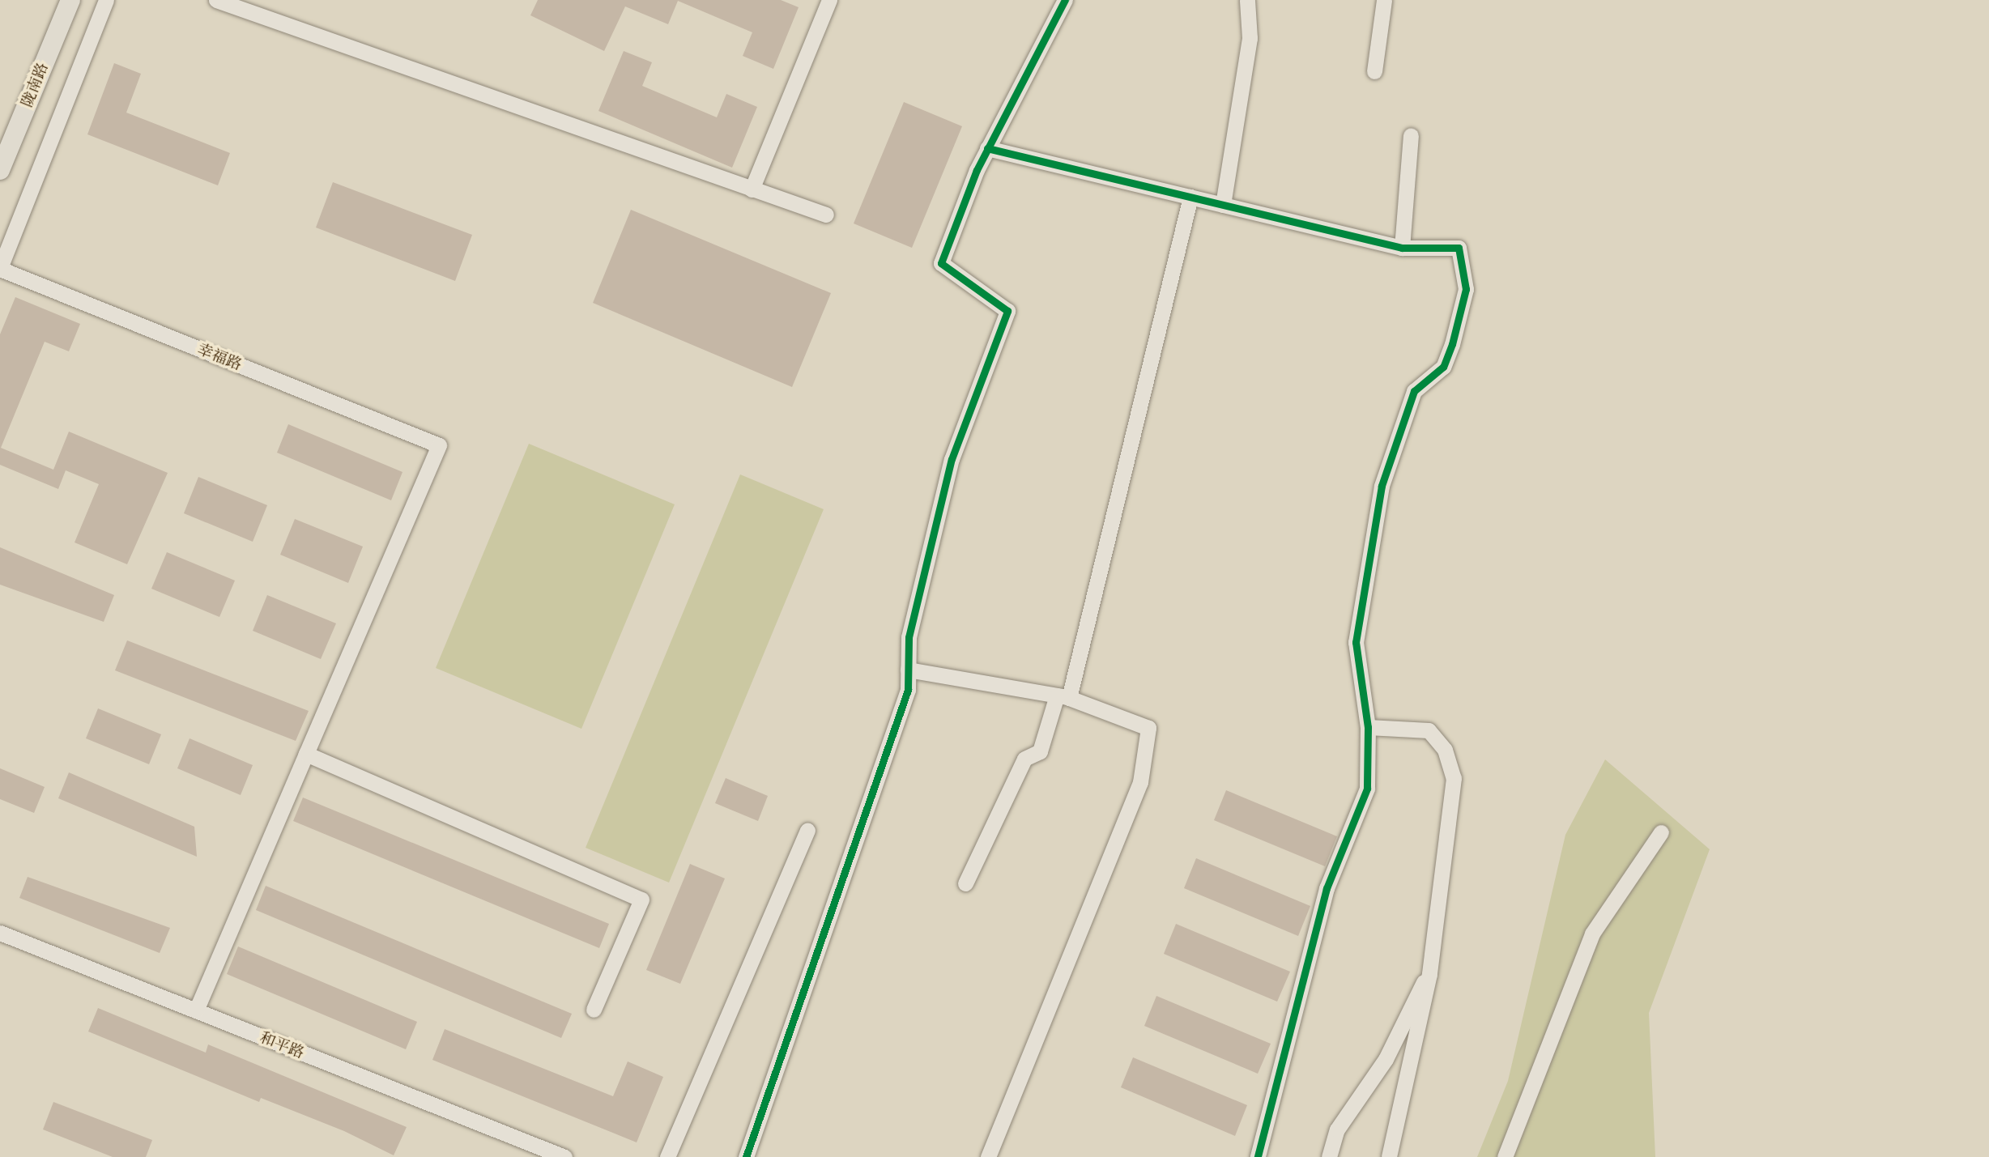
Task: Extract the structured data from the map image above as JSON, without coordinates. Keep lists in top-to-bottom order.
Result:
{
  "streets": {
    "main road": ["陇南路"],
    "street": ["幸福路", "和平路"]
  }
}
